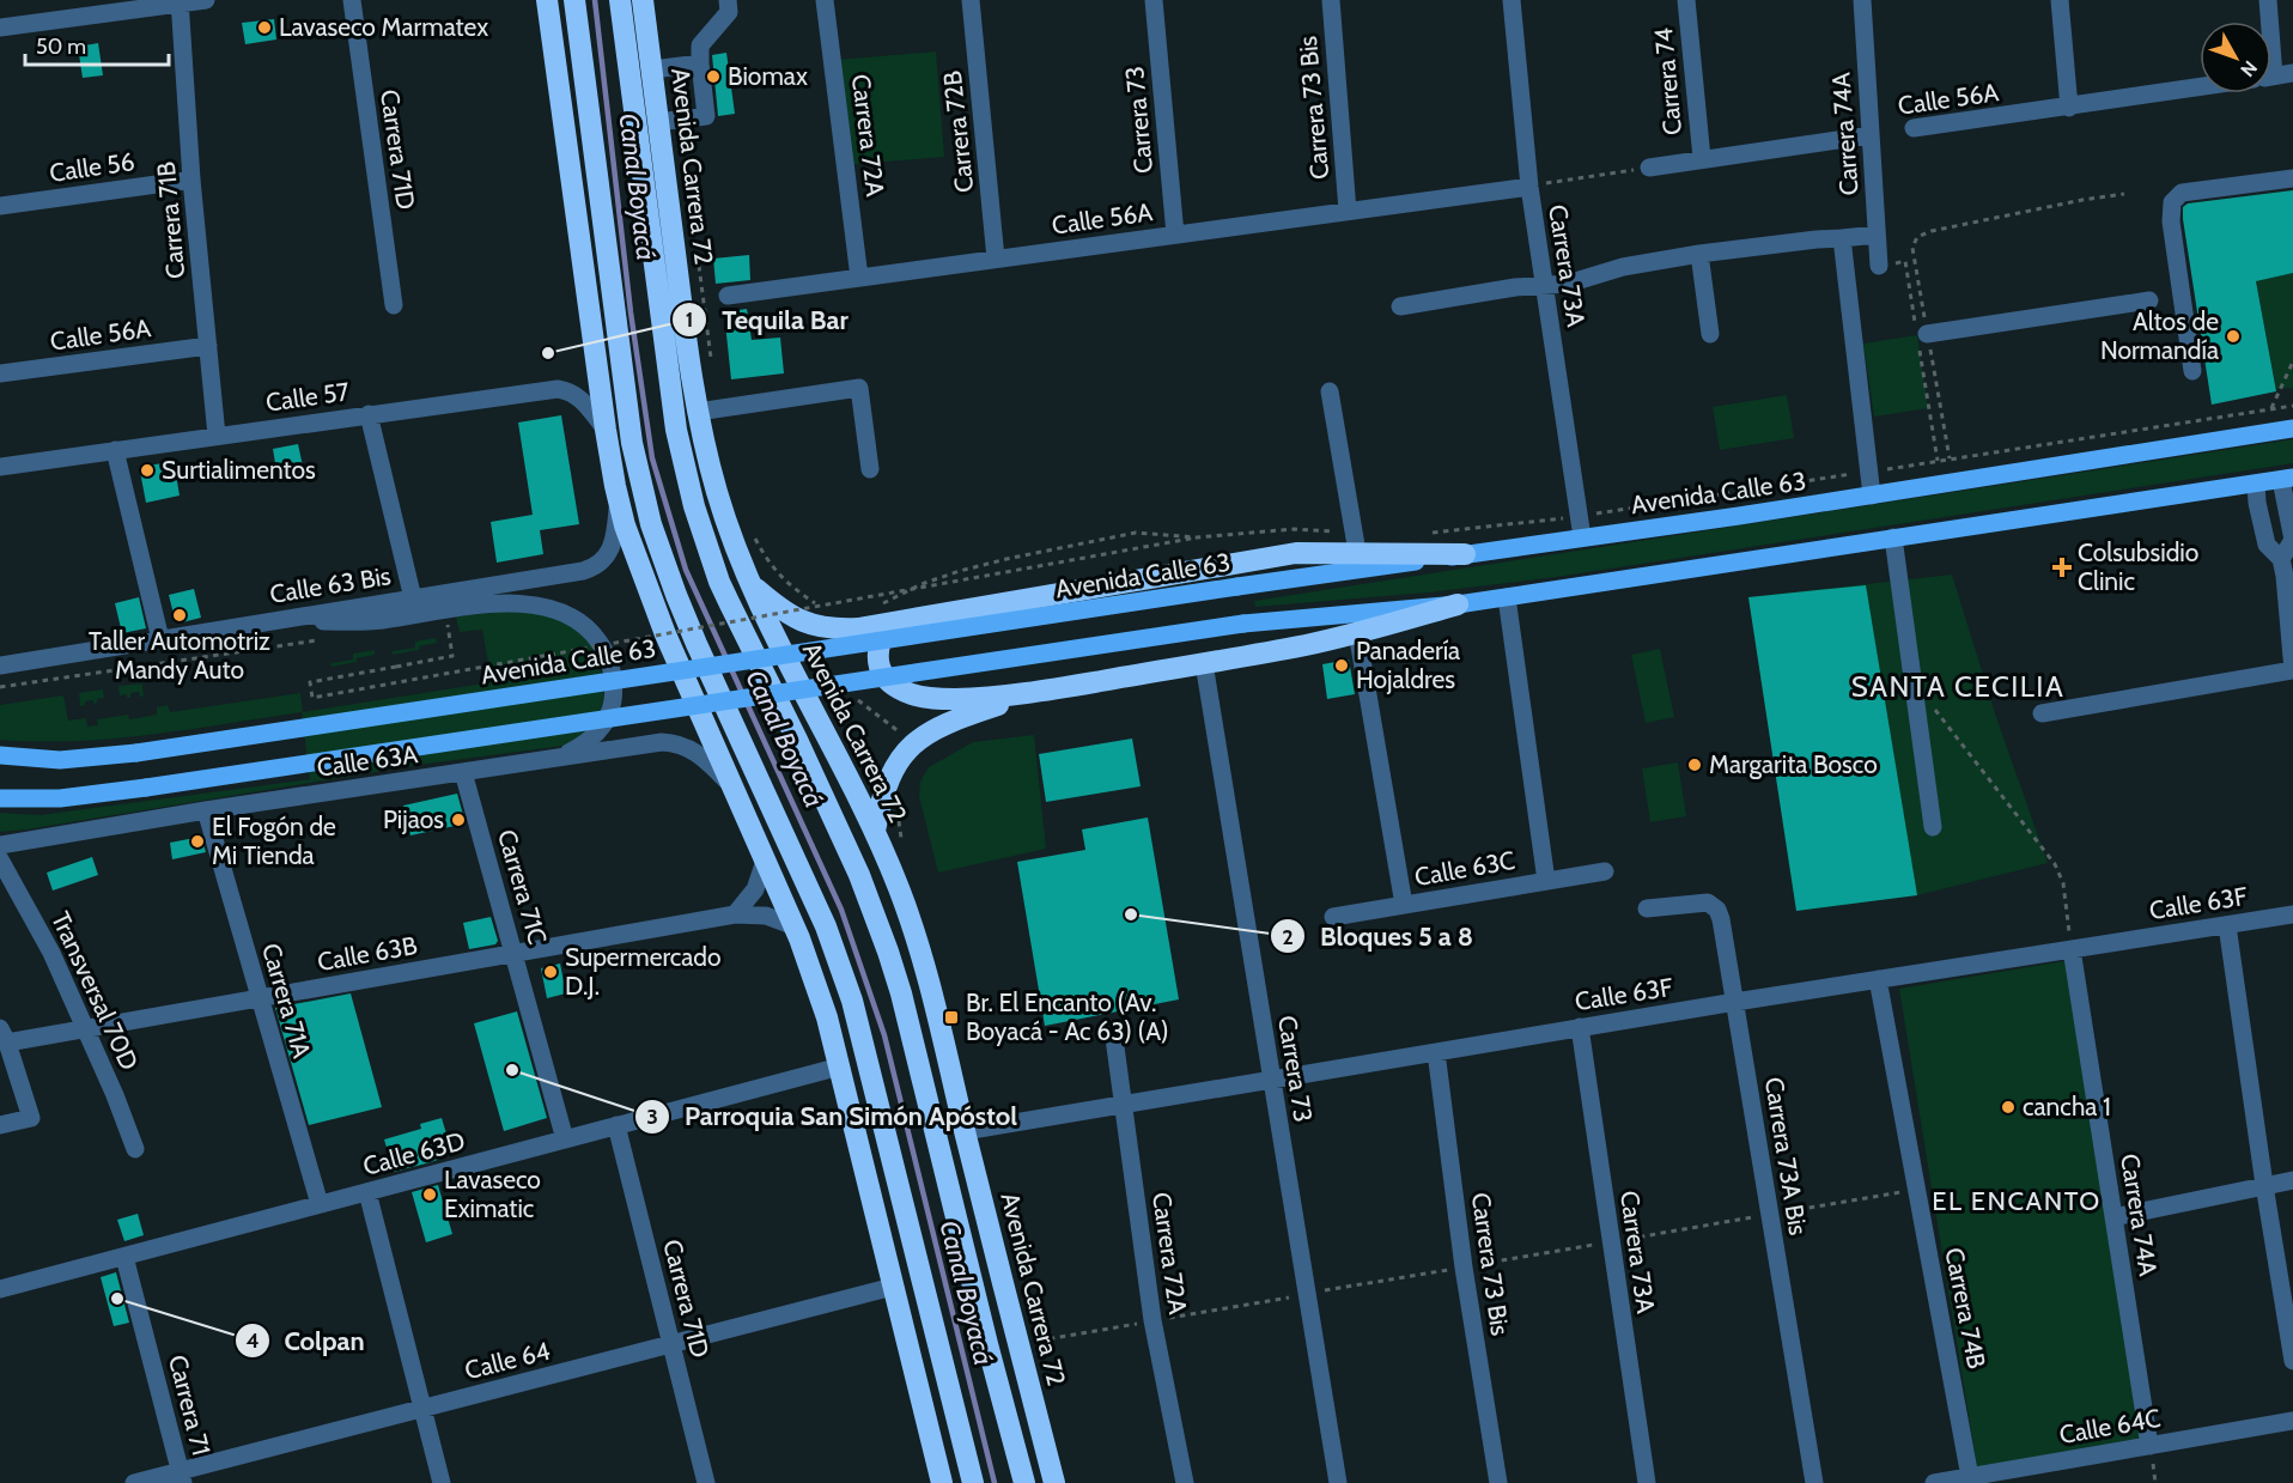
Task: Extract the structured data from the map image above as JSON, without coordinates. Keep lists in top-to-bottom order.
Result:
{
  "streets": {
    "highway": ["Avenida Carrera 72"],
    "main road": ["Avenida Calle 63"],
    "street": [
      "Carrera 74",
      "Calle 56A",
      "Carrera 73 Bis",
      "Carrera 73",
      "Carrera 72B",
      "Carrera 74A",
      "Carrera 72A",
      "Carrera 71D",
      "Calle 56",
      "Carrera 71B",
      "Carrera 73A",
      "Calle 57",
      "Calle 63 Bis",
      "Calle 63A",
      "Calle 63C",
      "Carrera 71C",
      "Calle 63F",
      "Calle 63B",
      "Transversal 70D",
      "Carrera 71A",
      "Calle 63D",
      "Carrera 73A Bis",
      "Carrera 74B",
      "Calle 64",
      "Carrera 71",
      "Calle 64C"
    ]
  },
  "crossings": [
    ["Carrera 74", "Calle 56A"],
    ["Calle 56A", "Carrera 73 Bis"],
    ["Calle 56A", "Carrera 73"],
    ["Calle 56A", "Carrera 72B"],
    ["Calle 56A", "Carrera 74A"],
    ["Calle 56A", "Carrera 72A"],
    ["Calle 56A", "Carrera 71B"],
    ["Calle 56A", "Carrera 73A"],
    ["Carrera 73 Bis", "Calle 63F"],
    ["Carrera 73", "Calle 63F"],
    ["Carrera 74A", "Calle 63F"],
    ["Carrera 74A", "Calle 64C"],
    ["Carrera 72A", "Calle 63F"],
    ["Carrera 71D", "Calle 63D"],
    ["Carrera 71D", "Calle 64"],
    ["Avenida Carrera 72", "Calle 63F"],
    ["Calle 56", "Carrera 71B"],
    ["Carrera 71B", "Calle 57"],
    ["Carrera 73A", "Avenida Calle 63"],
    ["Carrera 73A", "Calle 63F"],
    ["Calle 63A", "Carrera 71C"],
    ["Calle 63A", "Carrera 71A"],
    ["Carrera 71C", "Calle 63B"],
    ["Carrera 71C", "Calle 63D"],
    ["Calle 63F", "Carrera 73A Bis"],
    ["Calle 63F", "Carrera 74B"],
    ["Calle 63B", "Transversal 70D"],
    ["Calle 63B", "Carrera 71A"],
    ["Carrera 71A", "Calle 63D"],
    ["Calle 63D", "Carrera 71"],
    ["Carrera 74B", "Calle 64C"],
    ["Calle 64", "Carrera 71"]
  ],
  "districts": ["SANTA CECILIA", "EL ENCANTO"],
  "water": ["Canal Boyacá"],
  "places": {
    "other": [
      "Lavaseco Marmatex",
      "Biomax",
      "Altos de Normandía",
      "Tequila Bar",
      "Surtialimentos",
      "Taller Automotriz Mandy Auto",
      "Panadería Hojaldres",
      "Margarita Bosco",
      "Pijaos",
      "El Fogón de Mi Tienda",
      "Bloques 5 a 8",
      "Supermercado D.J.",
      "Parroquia San Simón Apóstol",
      "cancha 1",
      "Lavaseco Eximatic",
      "Colpan"
    ],
    "health": ["Colsubsidio Clinic"],
    "transit": ["Br. El Encanto (Av. Boyacá - Ac 63) (A)"]
  },
  "scale_bar": "50 m",
  "north": "bottom right"
}
